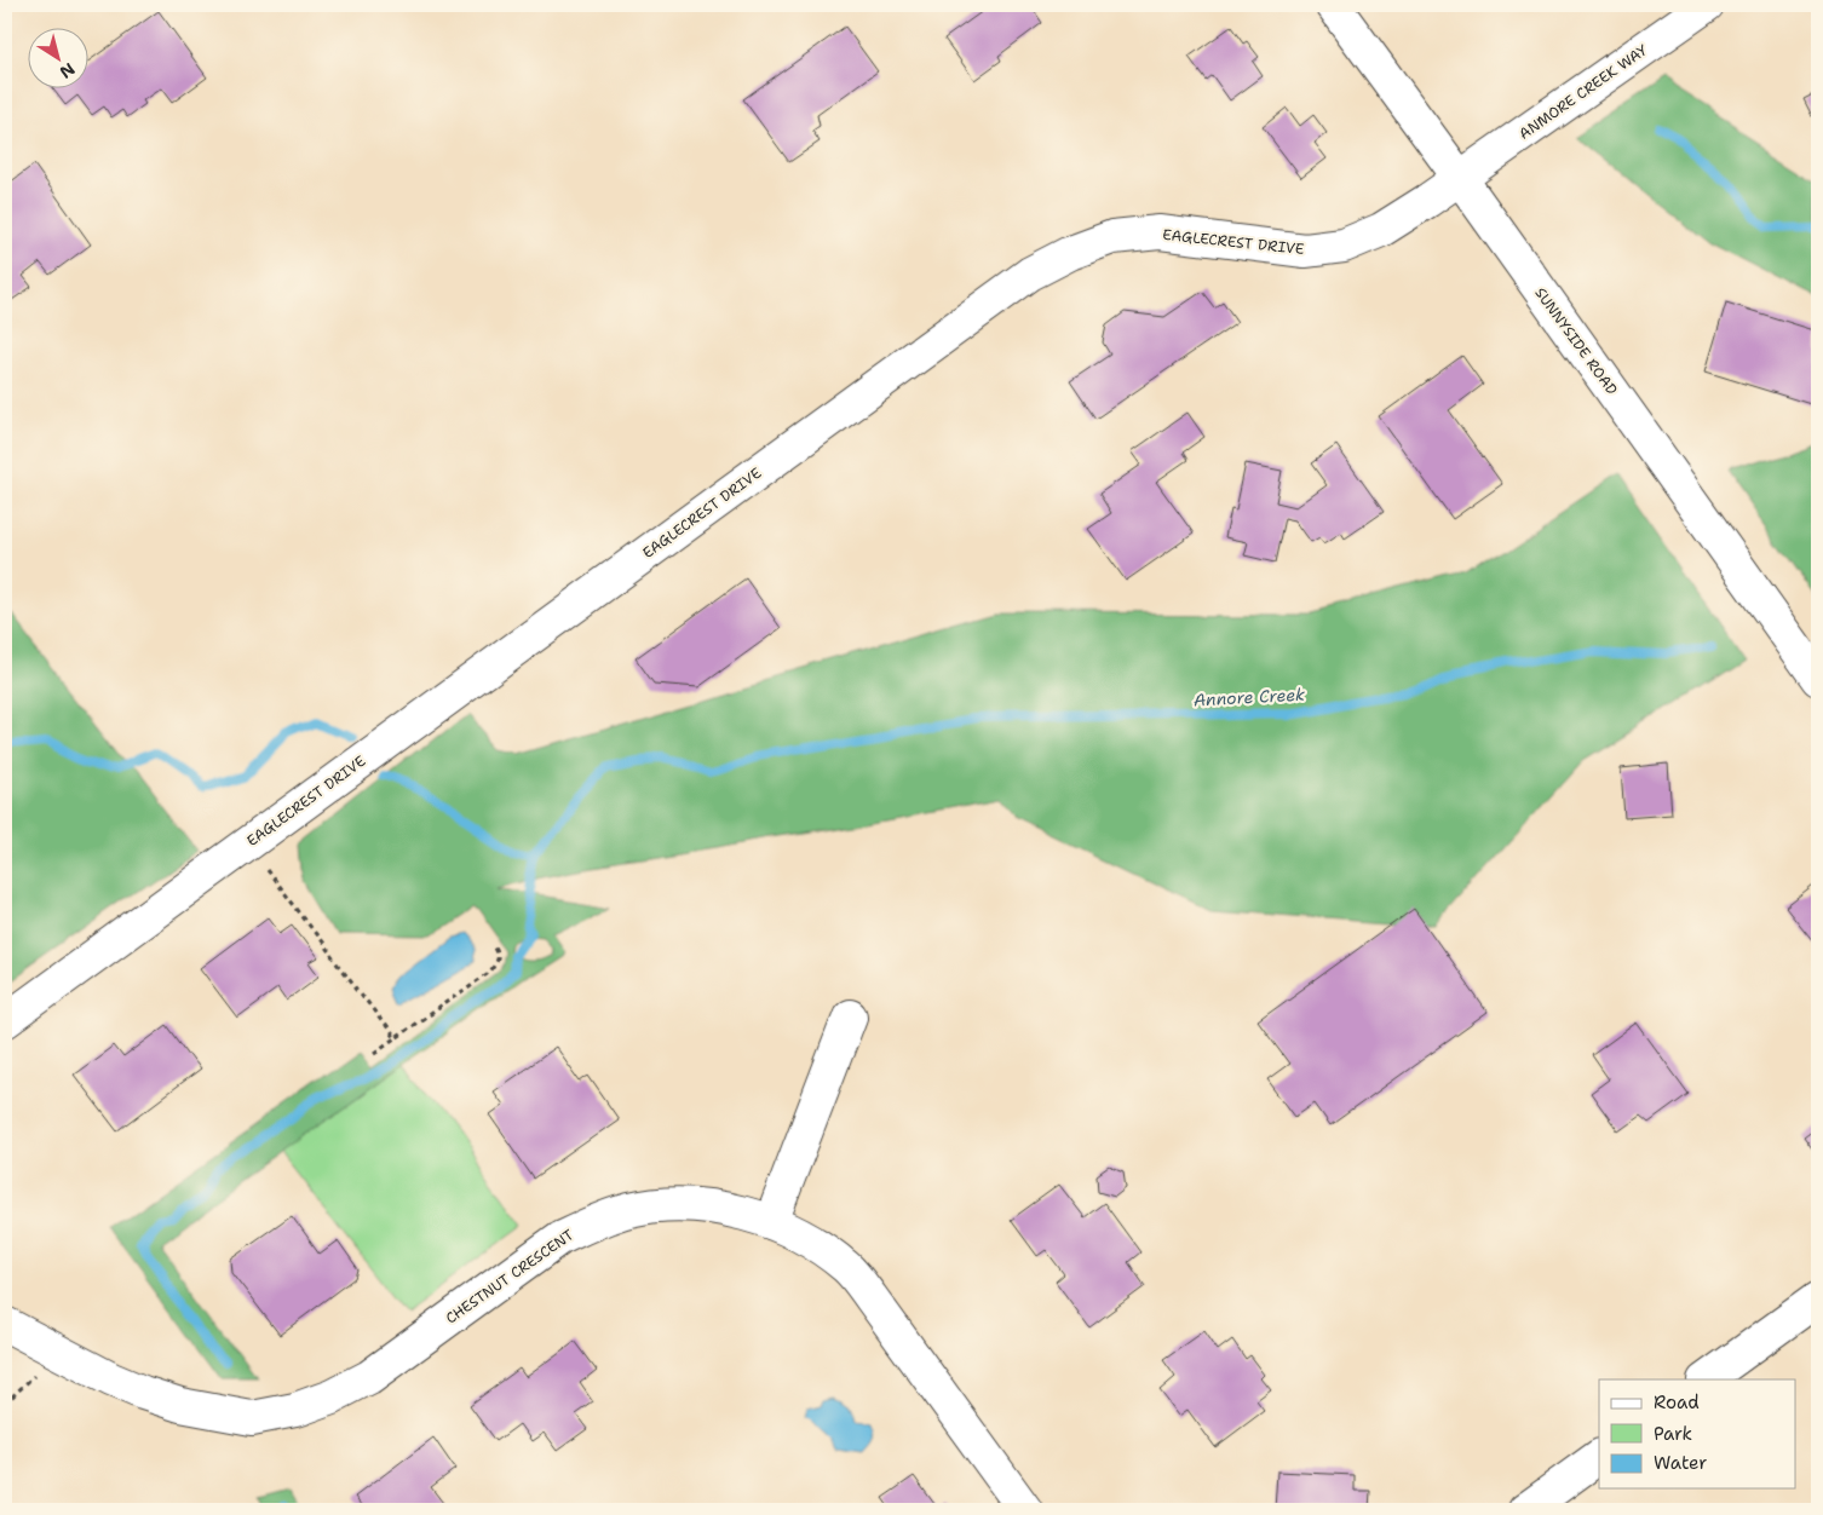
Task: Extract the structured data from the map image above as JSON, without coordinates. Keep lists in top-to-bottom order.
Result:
{
  "streets": {
    "street": [
      "ANMORE CREEK WAY",
      "EAGLECREST DRIVE",
      "SUNNYSIDE ROAD",
      "CHESTNUT CRESCENT"
    ]
  },
  "crossings": [
    ["ANMORE CREEK WAY", "EAGLECREST DRIVE"],
    ["ANMORE CREEK WAY", "SUNNYSIDE ROAD"],
    ["EAGLECREST DRIVE", "SUNNYSIDE ROAD"]
  ],
  "water": ["Annore Creek"],
  "legend": ["Road", "Park", "Water"],
  "north": "bottom right"
}
